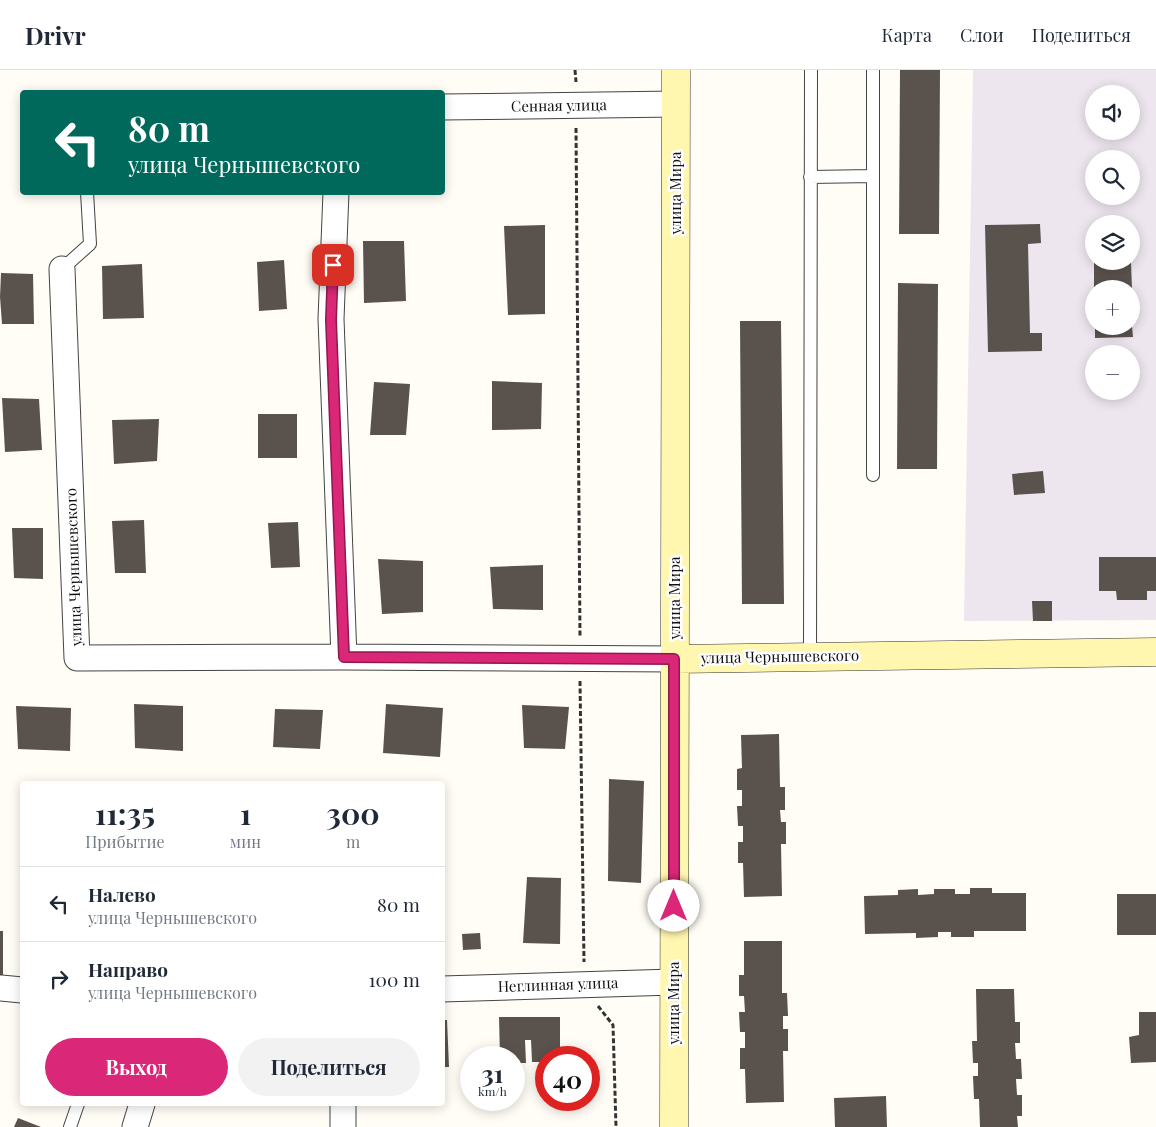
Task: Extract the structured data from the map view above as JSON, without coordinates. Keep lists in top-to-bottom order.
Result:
{
  "streets": {
    "street": [
      "Сенная улица",
      "улица Мира",
      "улица Чернышевского",
      "Неглинная улица"
    ]
  },
  "crossings": [
    ["Сенная улица", "улица Мира"],
    ["улица Мира", "улица Чернышевского"],
    ["улица Мира", "Неглинная улица"]
  ],
  "page": {
    "header": "Drivr",
    "nav": ["Карта", "Слои", "Поделиться"],
    "map_buttons": ["+", "−"],
    "turn": ["80 m", "улица Чернышевского"],
    "eta": [
      "11:35",
      "Прибытие",
      "1",
      "мин",
      "300",
      "m"
    ],
    "list": [
      {
        "name": "Налево",
        "note": "улица Чернышевского",
        "value": "80 m"
      },
      {
        "name": "Направо",
        "note": "улица Чернышевского",
        "value": "100 m"
      }
    ],
    "buttons": ["Выход", "Поделиться"],
    "speed": "31 km/h",
    "limit": "40"
  }
}
